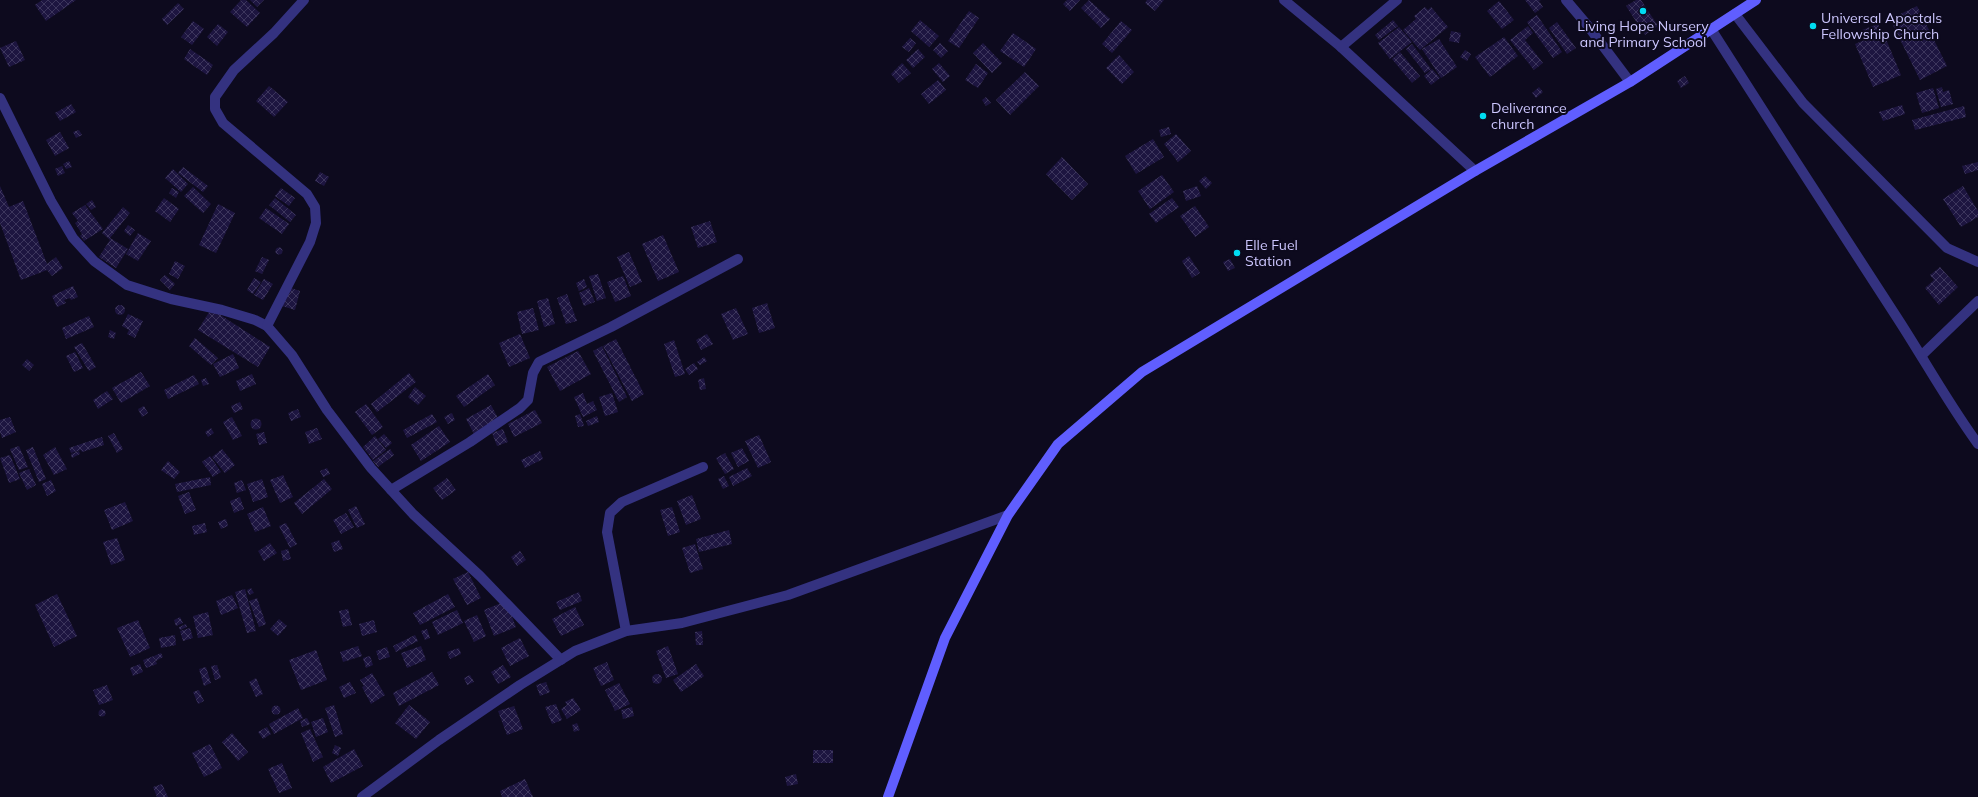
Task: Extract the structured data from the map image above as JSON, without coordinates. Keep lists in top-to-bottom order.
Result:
{
  "places": [
    "Living Hope Nursery and Primary School",
    "Universal Apostals Fellowship Church",
    "Deliverance church",
    "Elle Fuel Station"
  ]
}
